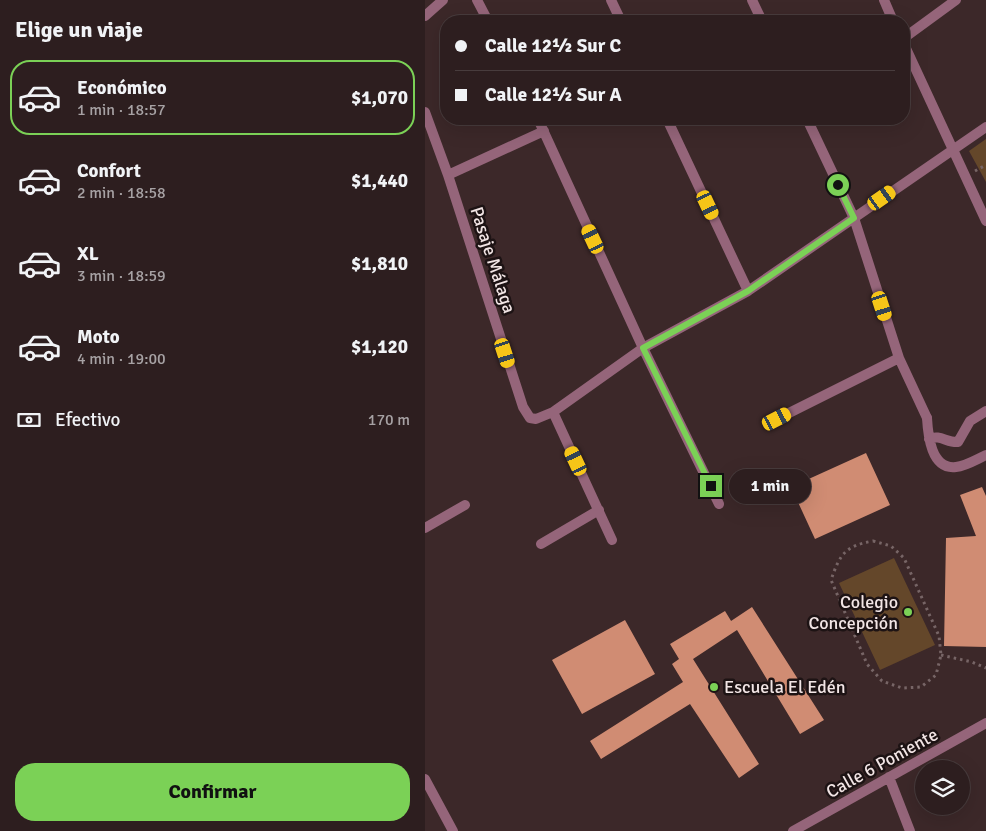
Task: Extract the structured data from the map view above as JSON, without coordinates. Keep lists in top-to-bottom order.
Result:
{
  "streets": {
    "street": ["Pasaje Málaga", "Calle 6 Poniente"]
  },
  "places": ["Colegio Concepción", "Escuela El Edén"],
  "page": {
    "heading": "Elige un viaje",
    "banner": ["Calle 12½ Sur C", "Calle 12½ Sur A"],
    "list": [
      {
        "name": "Económico",
        "note": "1 min · 18:57",
        "value": "$1,070"
      },
      {
        "name": "Confort",
        "note": "2 min · 18:58",
        "value": "$1,440"
      },
      {
        "name": "XL",
        "note": "3 min · 18:59",
        "value": "$1,810"
      },
      {
        "name": "Moto",
        "note": "4 min · 19:00",
        "value": "$1,120"
      }
    ],
    "pay": ["Efectivo", "170 m"],
    "bubble": "1 min",
    "buttons": "Confirmar"
  }
}
